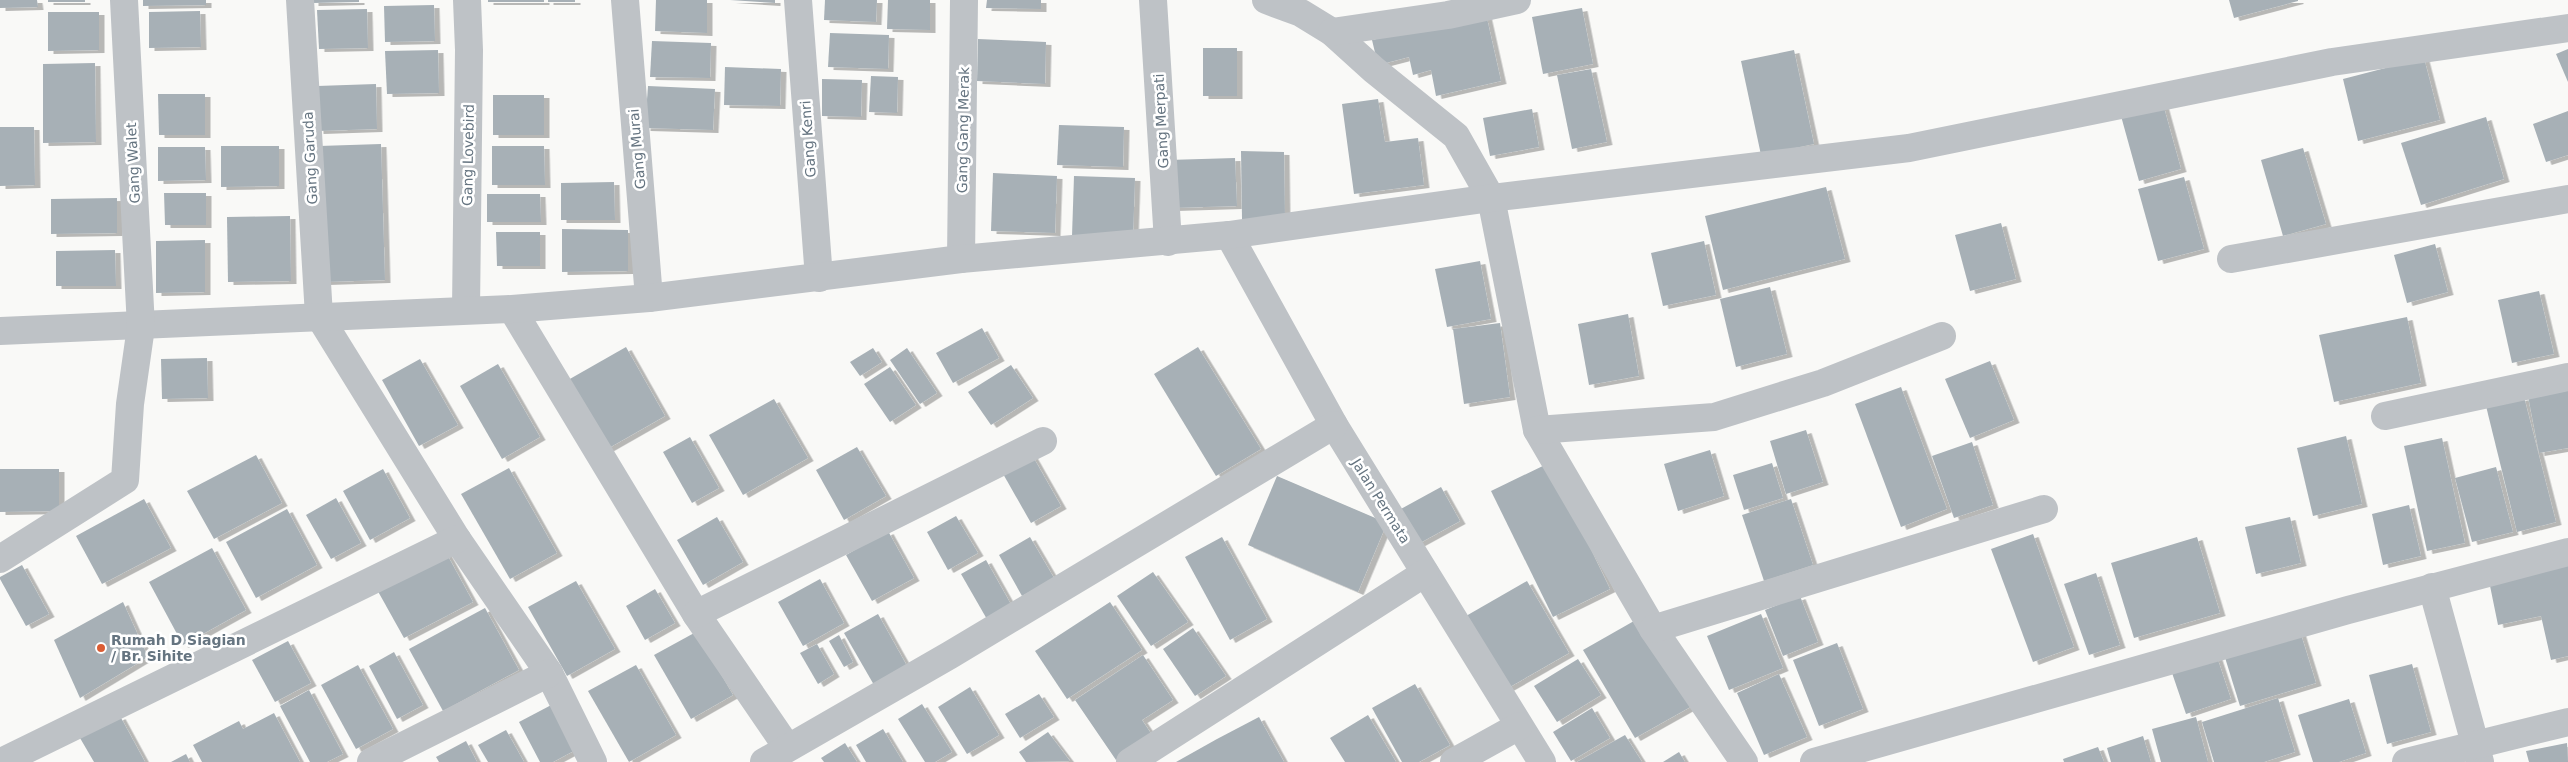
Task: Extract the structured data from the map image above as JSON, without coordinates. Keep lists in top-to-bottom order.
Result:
{
  "streets": {
    "street": [
      "Gang Merpati",
      "Gang Gang Merak",
      "Gang Kenri",
      "Gang Murai",
      "Gang Lovebird",
      "Gang Garuda",
      "Gang Walet",
      "Jalan Permata"
    ]
  },
  "places": ["Rumah D Siagian / Br. Sihite"]
}
